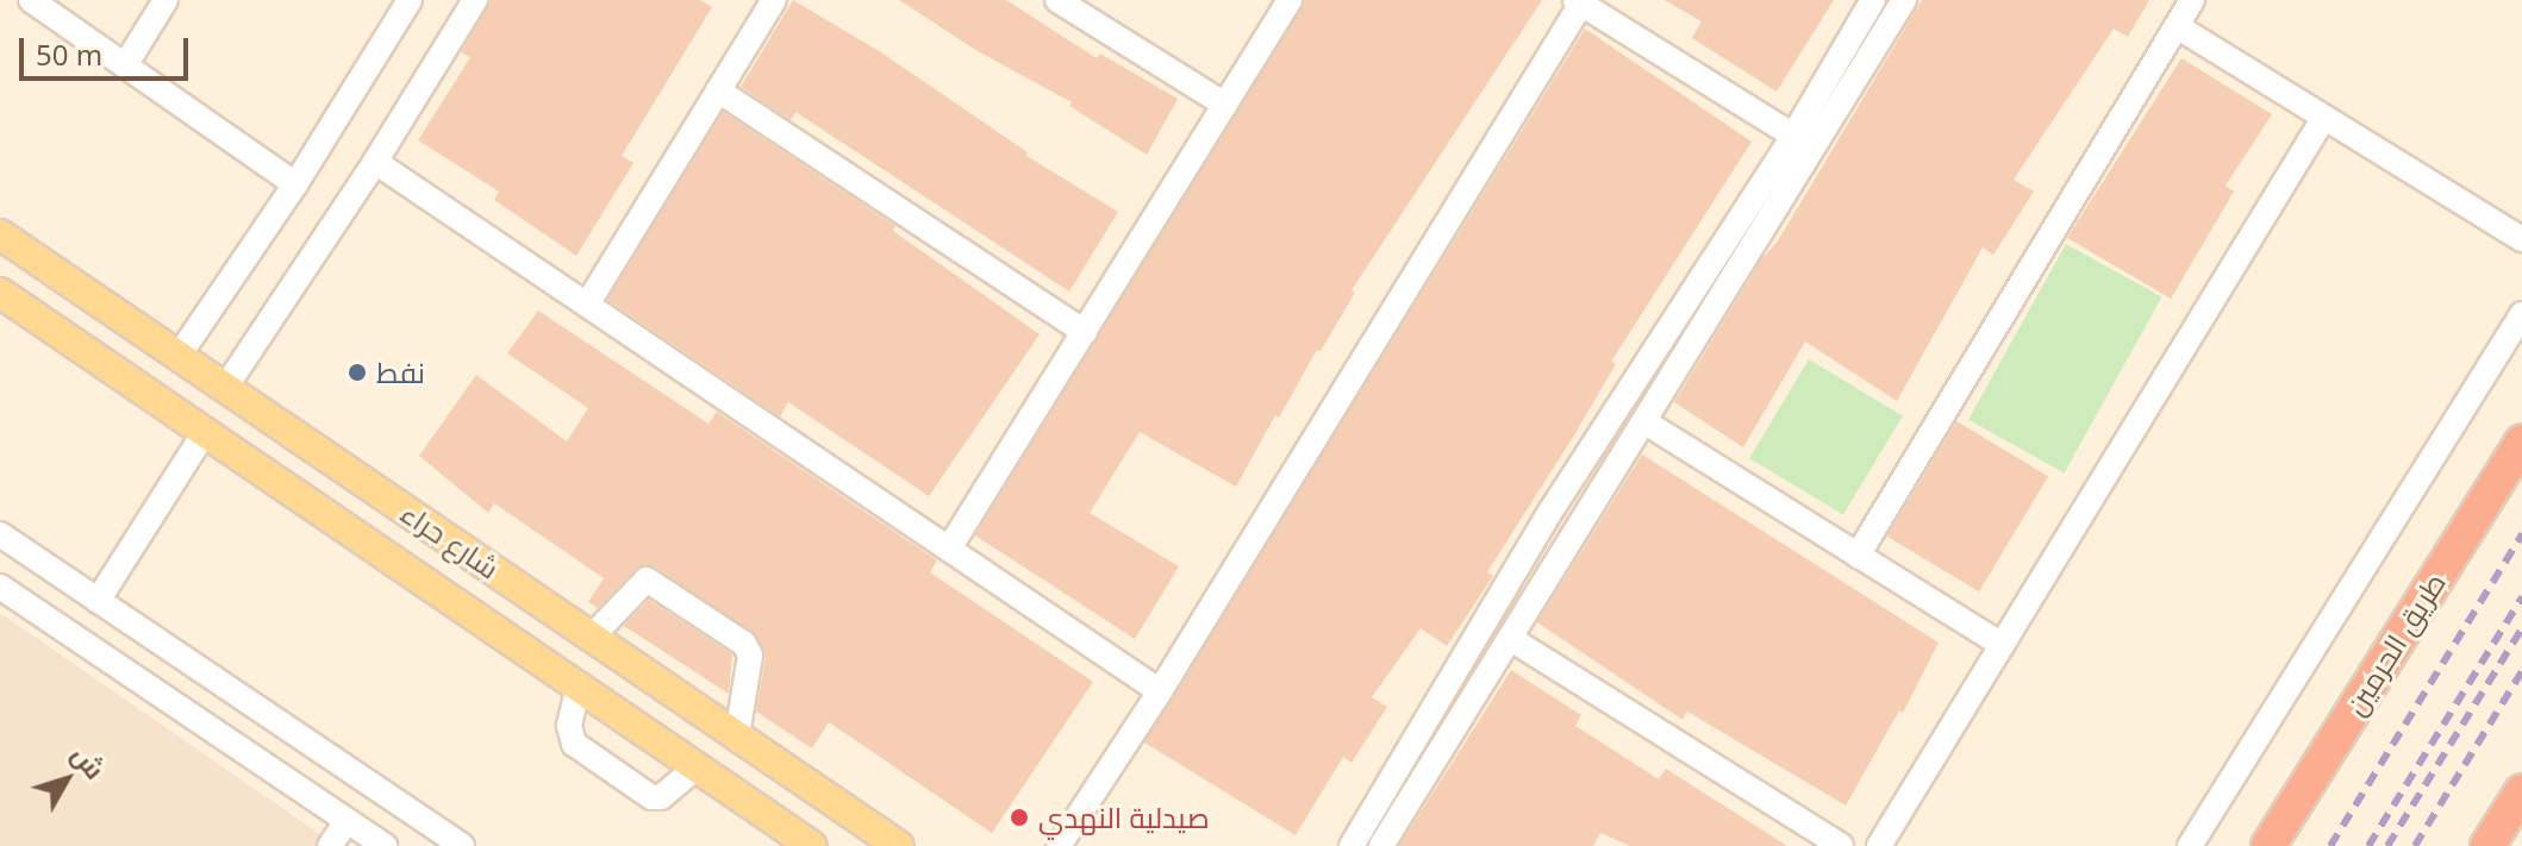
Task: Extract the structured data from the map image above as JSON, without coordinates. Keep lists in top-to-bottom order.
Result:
{
  "streets": {
    "highway": ["طريق الحرمين"],
    "main road": ["شارع حراء"]
  },
  "places": ["نفط", "صيدلية النهدي"],
  "scale_bar": "50 m",
  "north": "top right"
}
